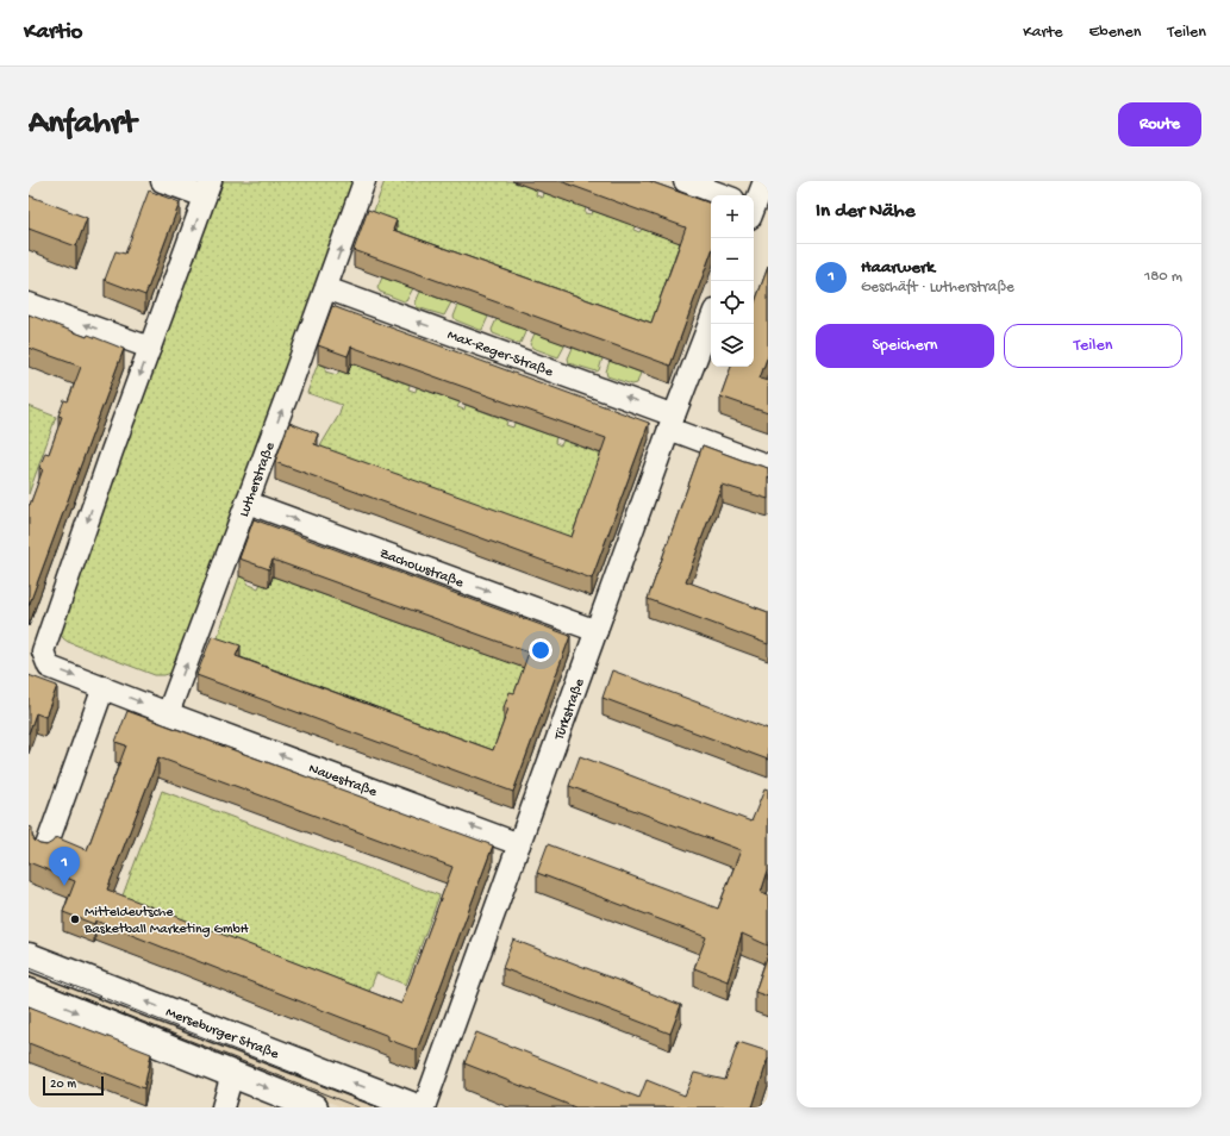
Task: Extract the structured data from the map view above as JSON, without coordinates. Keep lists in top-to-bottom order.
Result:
{
  "streets": {
    "main road": ["Merseburger Straße"],
    "street": [
      "Max-Reger-Straße",
      "Lutherstraße",
      "Zachowstraße",
      "Türkstraße",
      "Nauestraße"
    ]
  },
  "crossings": [
    ["Max-Reger-Straße", "Lutherstraße"],
    ["Max-Reger-Straße", "Türkstraße"],
    ["Lutherstraße", "Zachowstraße"],
    ["Lutherstraße", "Nauestraße"],
    ["Zachowstraße", "Türkstraße"],
    ["Türkstraße", "Nauestraße"]
  ],
  "one_way": [
    "Max-Reger-Straße",
    "Lutherstraße",
    "Zachowstraße",
    "Nauestraße"
  ],
  "places": ["Mitteldeutsche Basketball Marketing GmbH"],
  "scale_bar": "20 m",
  "page": {
    "header": "Kartio",
    "nav": ["Karte", "Ebenen", "Teilen"],
    "buttons": [
      "Route",
      ["Speichern", "Teilen"]
    ],
    "title": "Anfahrt",
    "heading": "In der Nähe",
    "map_buttons": ["+", "−"],
    "list": [
      {
        "mark": "1",
        "name": "Haarwerk",
        "note": "Geschäft · Lutherstraße",
        "value": "180 m"
      }
    ],
    "pins": "1",
    "scale": "20 m"
  }
}
